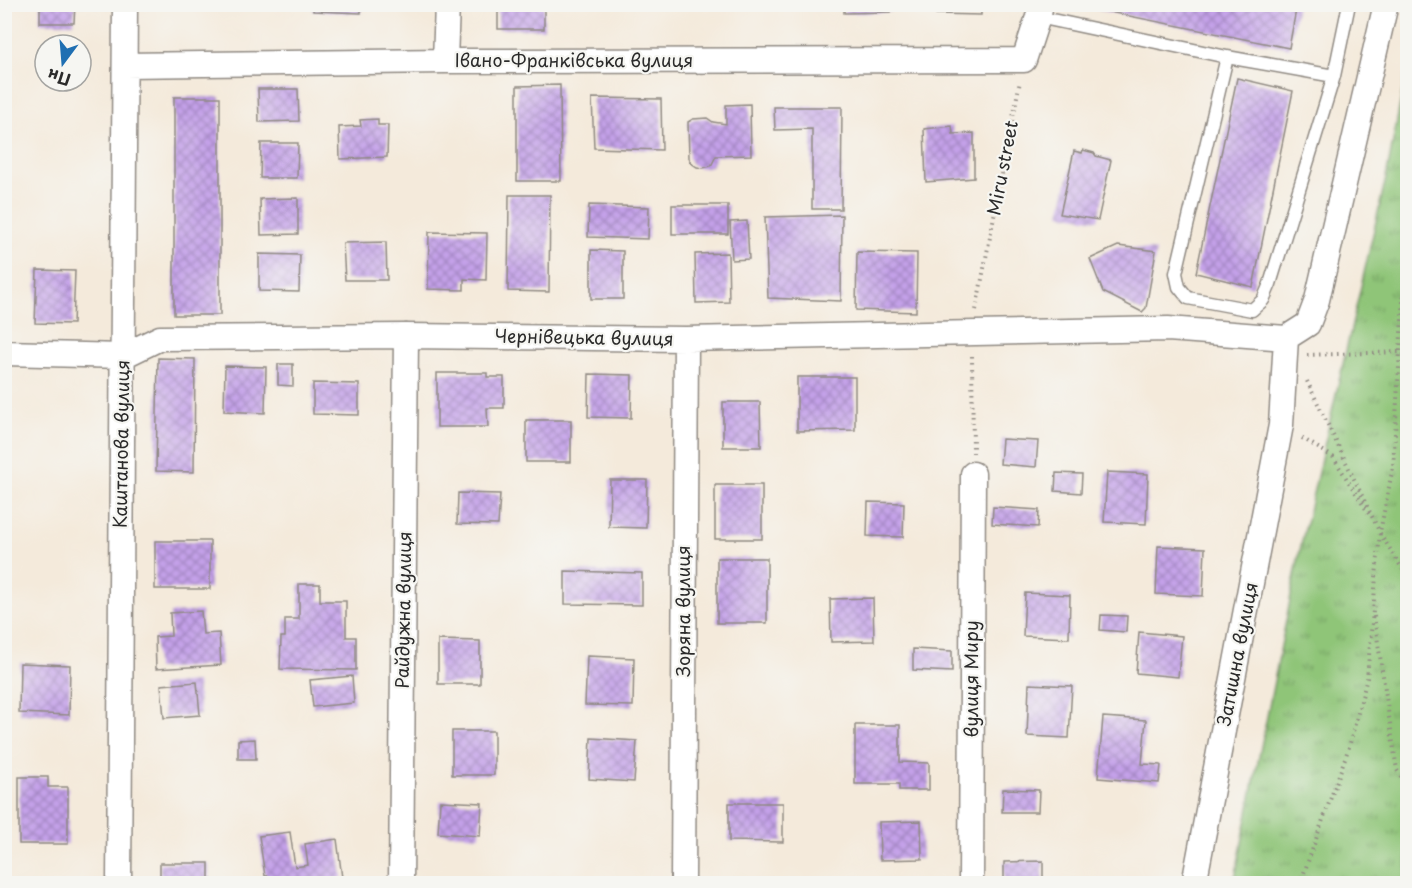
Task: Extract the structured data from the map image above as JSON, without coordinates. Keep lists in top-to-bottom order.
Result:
{
  "streets": {
    "street": [
      "Івано-Франківська вулиця",
      "Чернівецька вулиця",
      "Каштанова вулиця",
      "Райдужна вулиця",
      "Зоряна вулиця",
      "Затишна вулиця",
      "вулиця Миру"
    ],
    "path": ["Miru street"]
  },
  "crossings": [
    ["Івано-Франківська вулиця", "Miru street"],
    ["Івано-Франківська вулиця", "Каштанова вулиця"],
    ["Miru street", "Чернівецька вулиця"],
    ["Miru street", "вулиця Миру"],
    ["Чернівецька вулиця", "Каштанова вулиця"],
    ["Чернівецька вулиця", "Райдужна вулиця"],
    ["Чернівецька вулиця", "Зоряна вулиця"],
    ["Чернівецька вулиця", "Затишна вулиця"]
  ],
  "north": "bottom"
}
